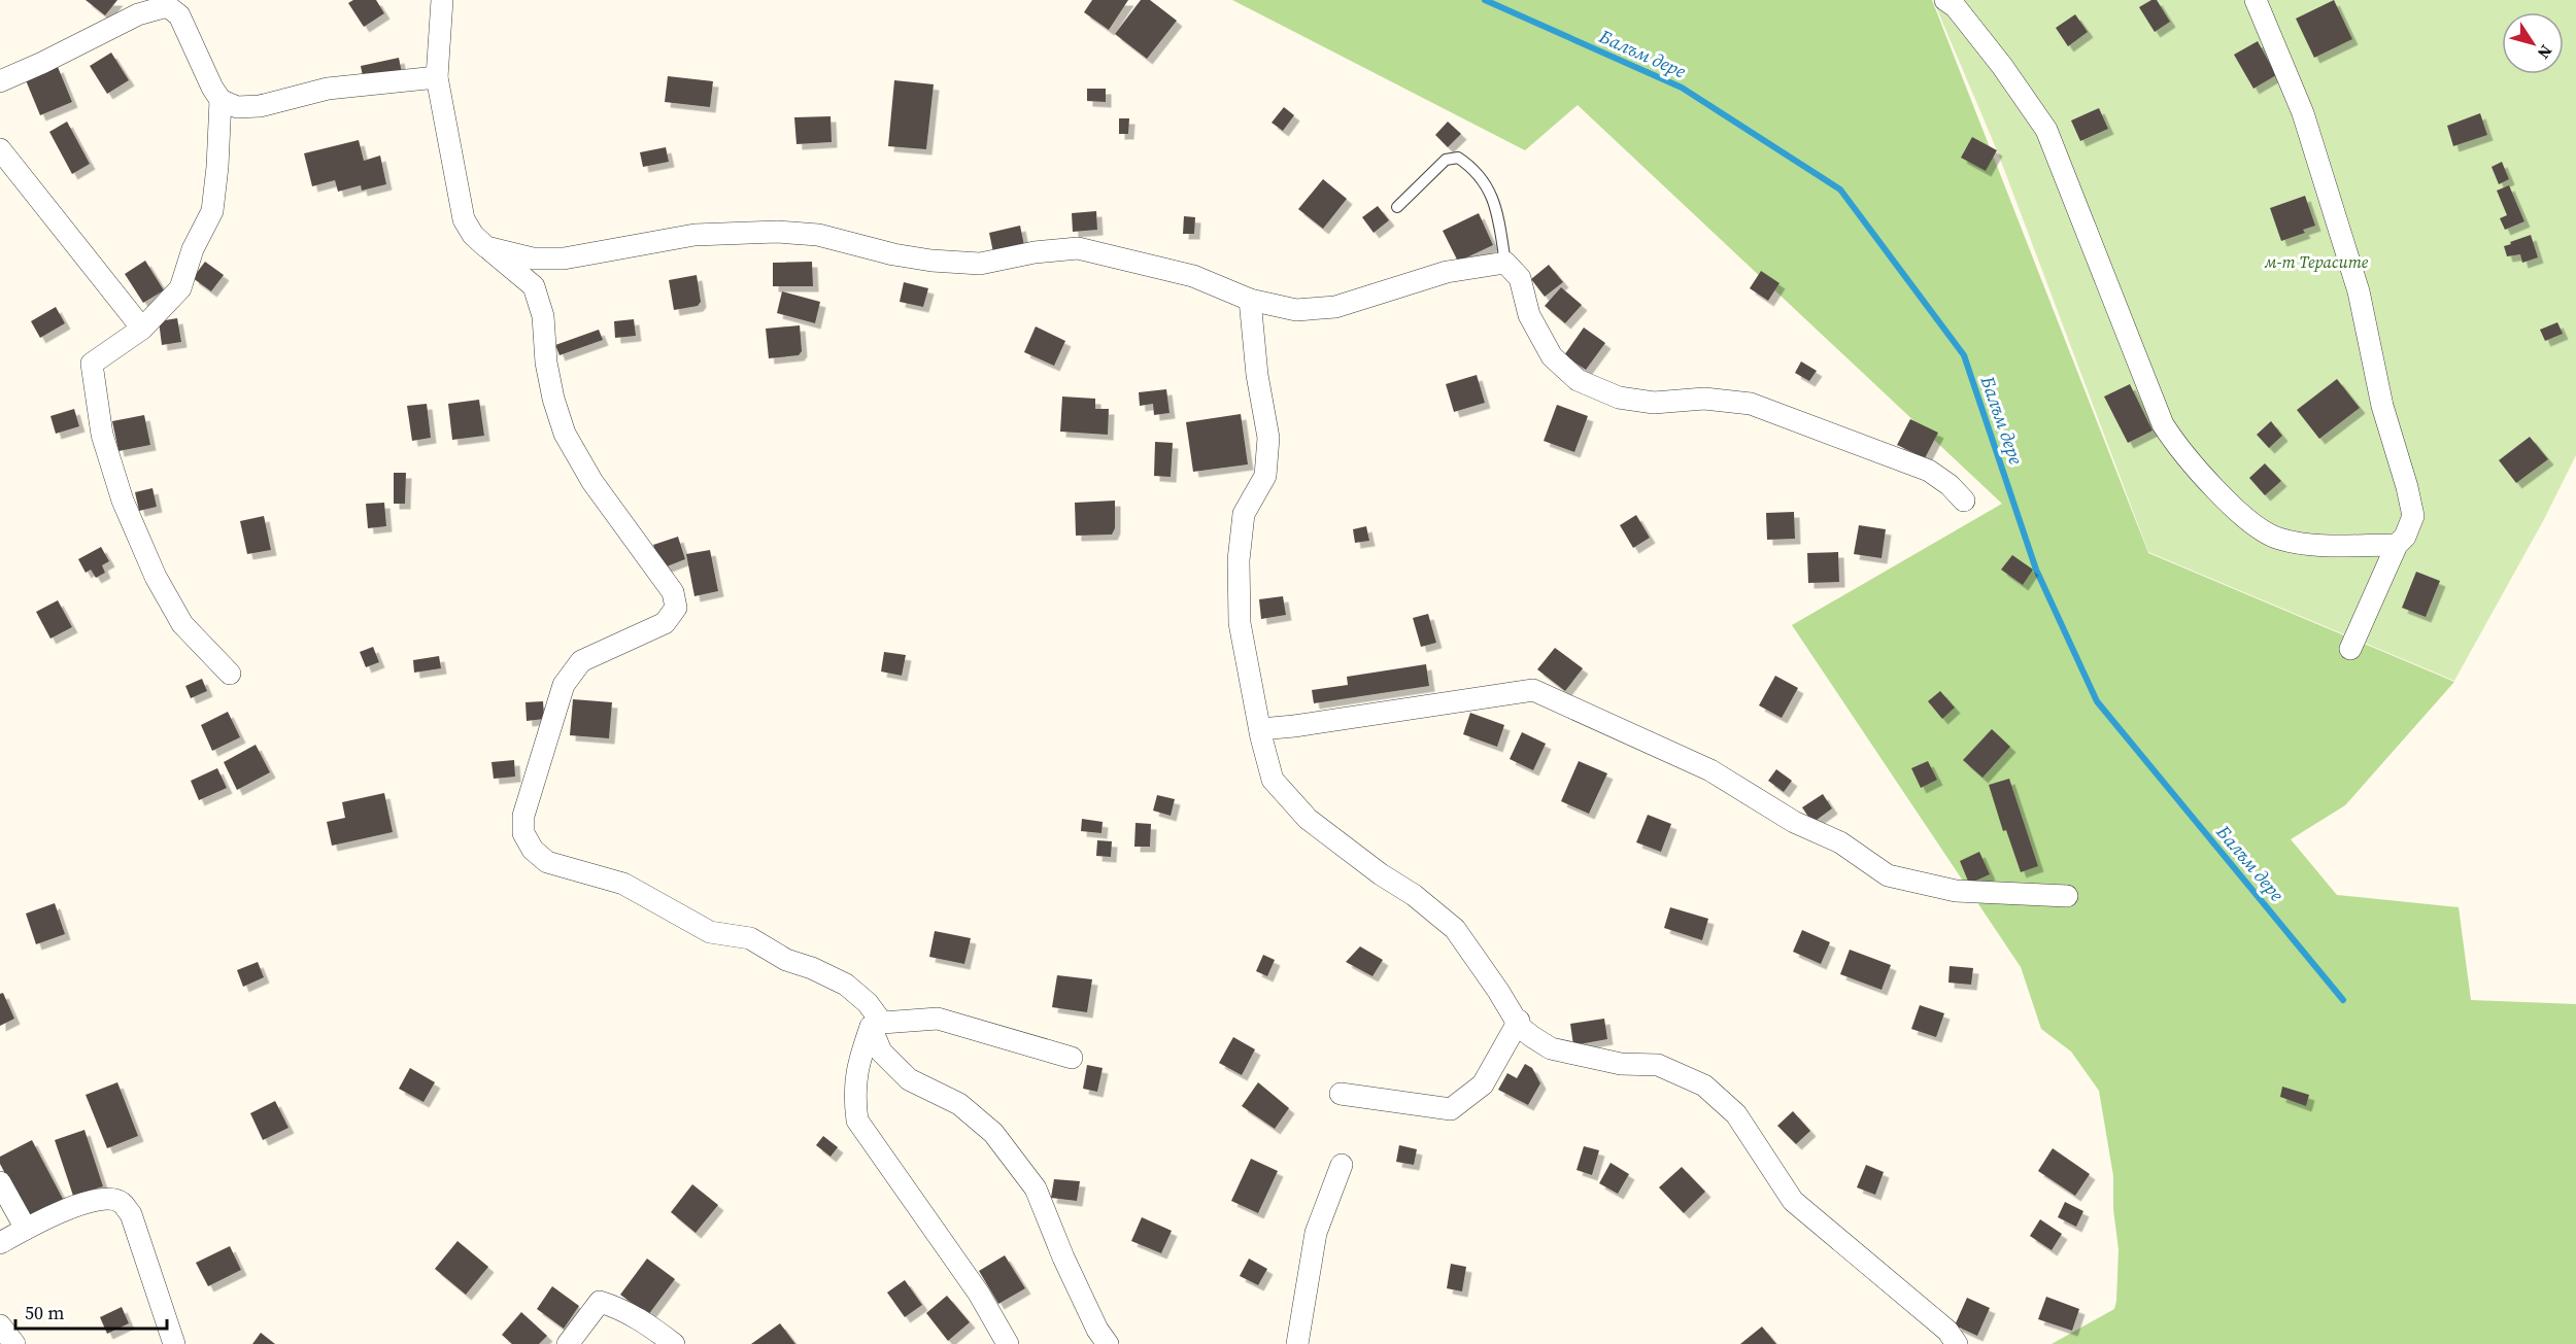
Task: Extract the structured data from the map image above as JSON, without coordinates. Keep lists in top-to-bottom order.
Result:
{
  "water": ["Балъм дере"],
  "parks": ["м-т Терасите"],
  "scale_bar": "50 m",
  "north": "bottom right"
}
